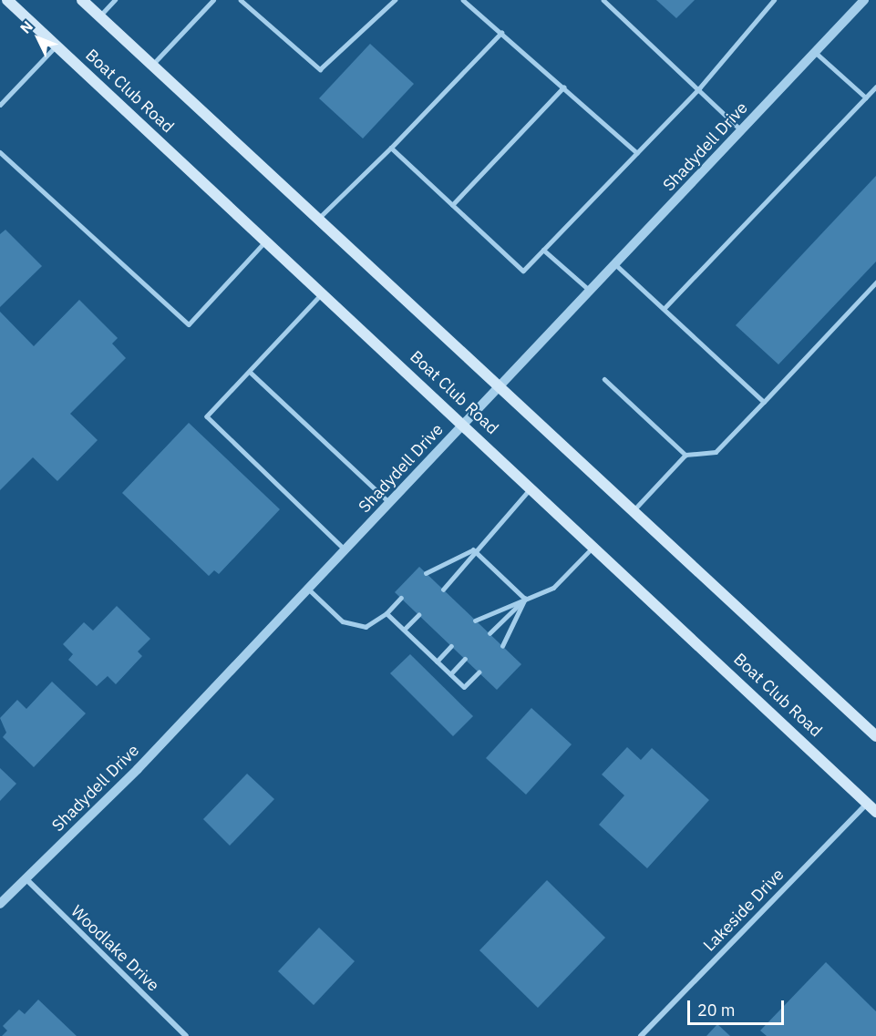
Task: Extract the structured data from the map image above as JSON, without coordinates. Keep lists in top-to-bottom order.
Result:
{
  "streets": {
    "main road": ["Boat Club Road"],
    "street": ["Shadydell Drive", "Lakeside Drive", "Woodlake Drive"]
  },
  "crossings": [
    ["Boat Club Road", "Shadydell Drive"],
    ["Boat Club Road", "Lakeside Drive"],
    ["Shadydell Drive", "Woodlake Drive"]
  ],
  "scale_bar": "20 m",
  "north": "top left"
}
